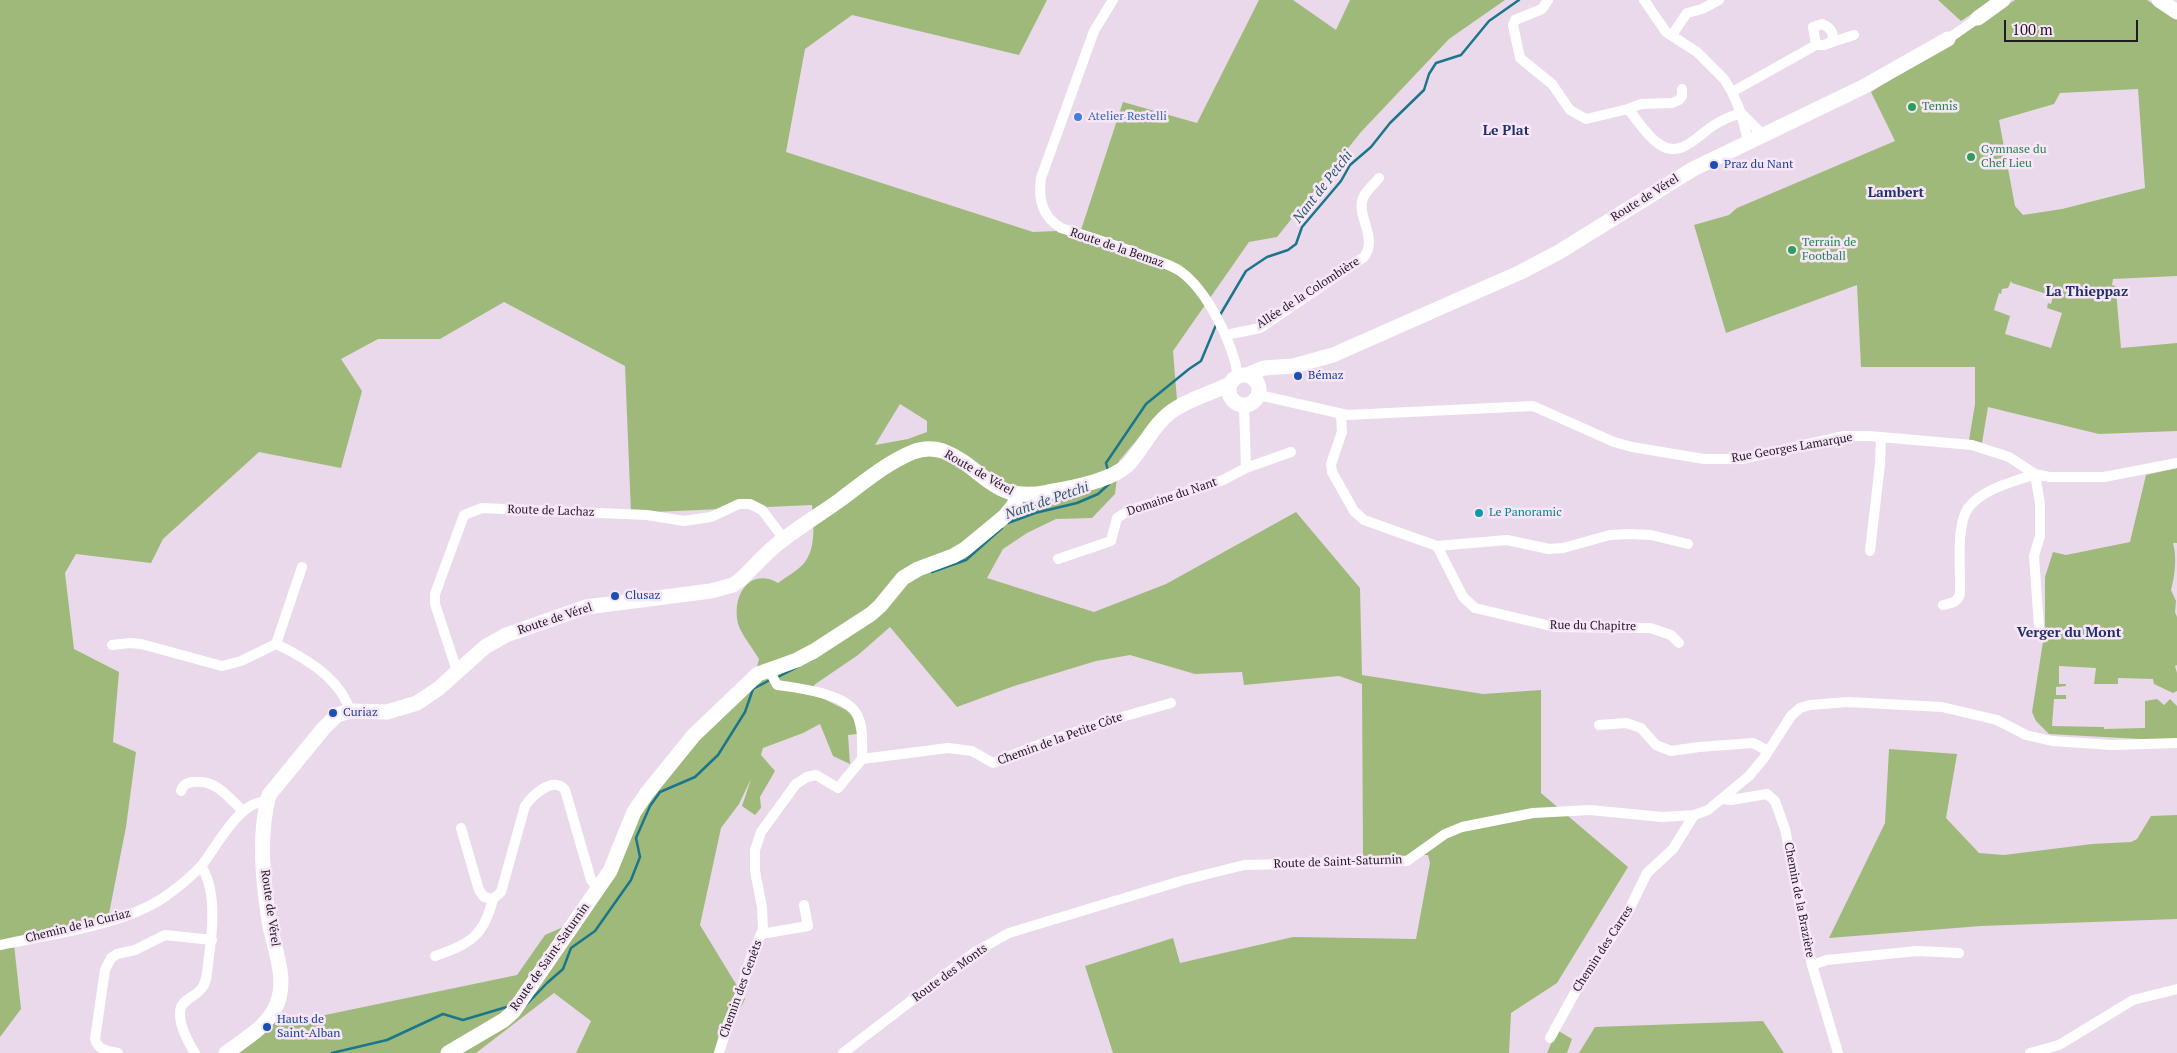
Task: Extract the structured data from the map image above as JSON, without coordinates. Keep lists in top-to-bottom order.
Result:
{
  "streets": {
    "street": [
      "Route de Vérel",
      "Route de la Bemaz",
      "Allée de la Colombière",
      "Rue Georges Lamarque",
      "Domaine du Nant",
      "Route de Lachaz",
      "Rue du Chapitre",
      "Chemin de la Petite Côte",
      "Route de Saint-Saturnin",
      "Chemin de la Brazière",
      "Chemin de la Curiaz",
      "Chemin des Carres",
      "Route des Monts",
      "Chemin des Genêts"
    ]
  },
  "crossings": [
    ["Route de Vérel", "Route de la Bemaz"],
    ["Route de Vérel", "Rue Georges Lamarque"],
    ["Route de Vérel", "Route de Lachaz"],
    ["Route de Vérel", "Route de Saint-Saturnin"],
    ["Route de Vérel", "Chemin de la Curiaz"],
    ["Route de la Bemaz", "Allée de la Colombière"],
    ["Route de la Bemaz", "Rue Georges Lamarque"],
    ["Chemin de la Petite Côte", "Chemin des Genêts"],
    ["Route de Saint-Saturnin", "Chemin de la Brazière"],
    ["Route de Saint-Saturnin", "Chemin des Carres"],
    ["Route de Saint-Saturnin", "Route des Monts"]
  ],
  "districts": [
    "Le Plat",
    "Lambert",
    "La Thieppaz",
    "Verger du Mont"
  ],
  "water": ["Nant de Petchi"],
  "places": [
    "Tennis",
    "Atelier Restelli",
    "Gymnase du Chef Lieu",
    "Praz du Nant",
    "Terrain de Football",
    "Bémaz",
    "Le Panoramic",
    "Clusaz",
    "Curiaz",
    "Hauts de Saint-Alban"
  ],
  "scale_bar": "100 m"
}
